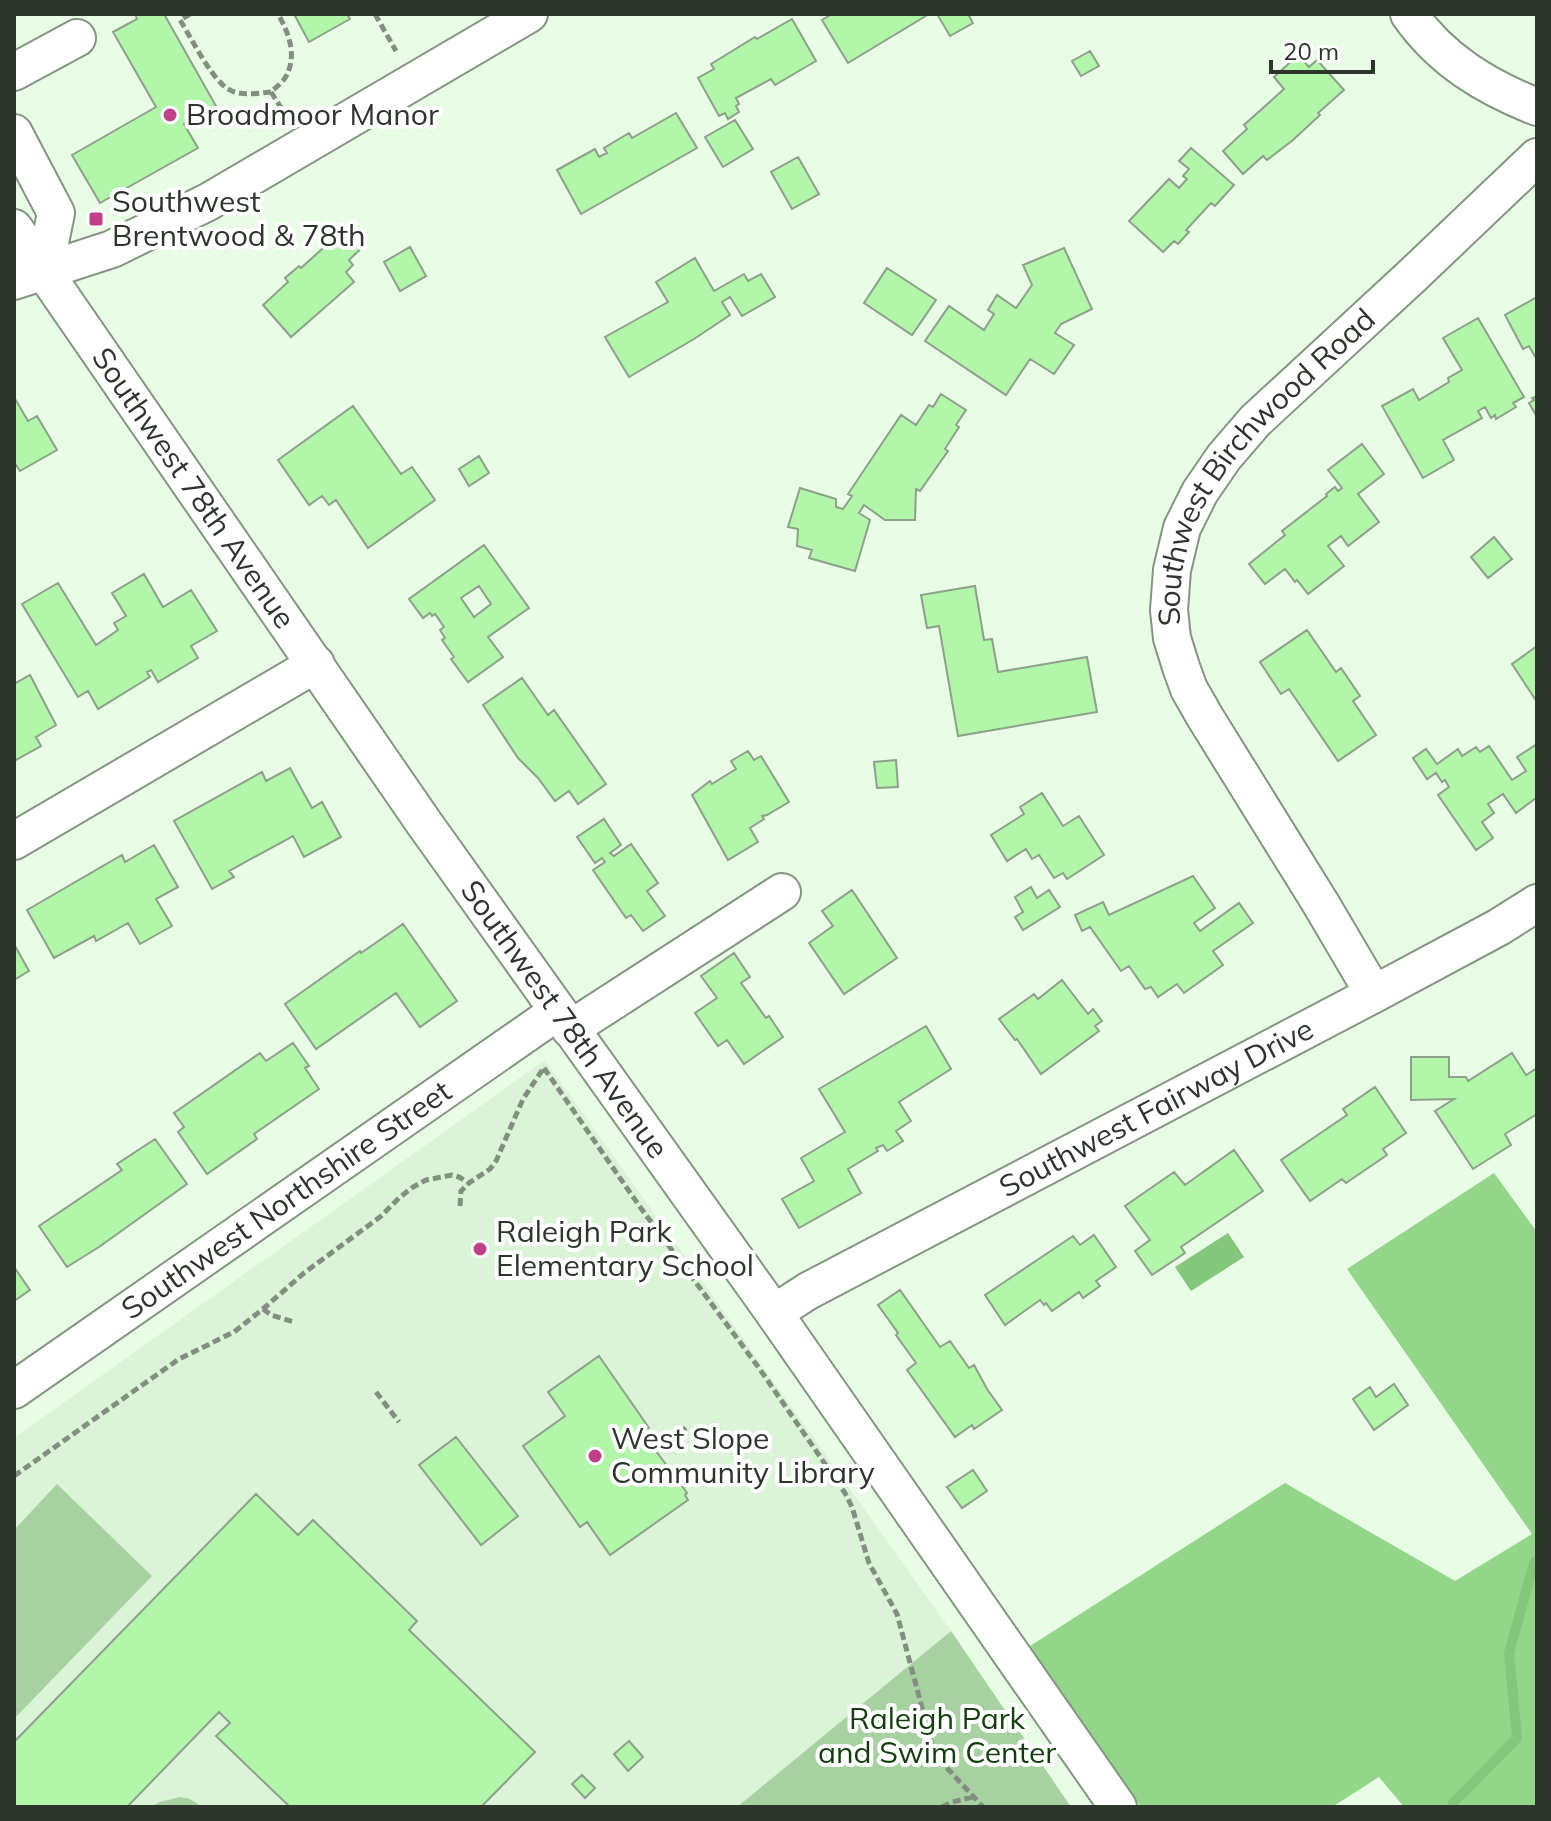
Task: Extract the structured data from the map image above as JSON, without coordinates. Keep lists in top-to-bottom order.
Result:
{
  "streets": {
    "street": [
      "Southwest Birchwood Road",
      "Southwest 78th Avenue",
      "Southwest Fairway Drive",
      "Southwest Northshire Street"
    ]
  },
  "crossings": [
    ["Southwest Birchwood Road", "Southwest Fairway Drive"],
    ["Southwest 78th Avenue", "Southwest Fairway Drive"],
    ["Southwest 78th Avenue", "Southwest Northshire Street"]
  ],
  "parks": ["Raleigh Park and Swim Center"],
  "places": {
    "other": ["Broadmoor Manor", "Raleigh Park Elementary School", "West Slope Community Library"],
    "transit": ["Southwest Brentwood & 78th"]
  },
  "scale_bar": "20 m"
}
